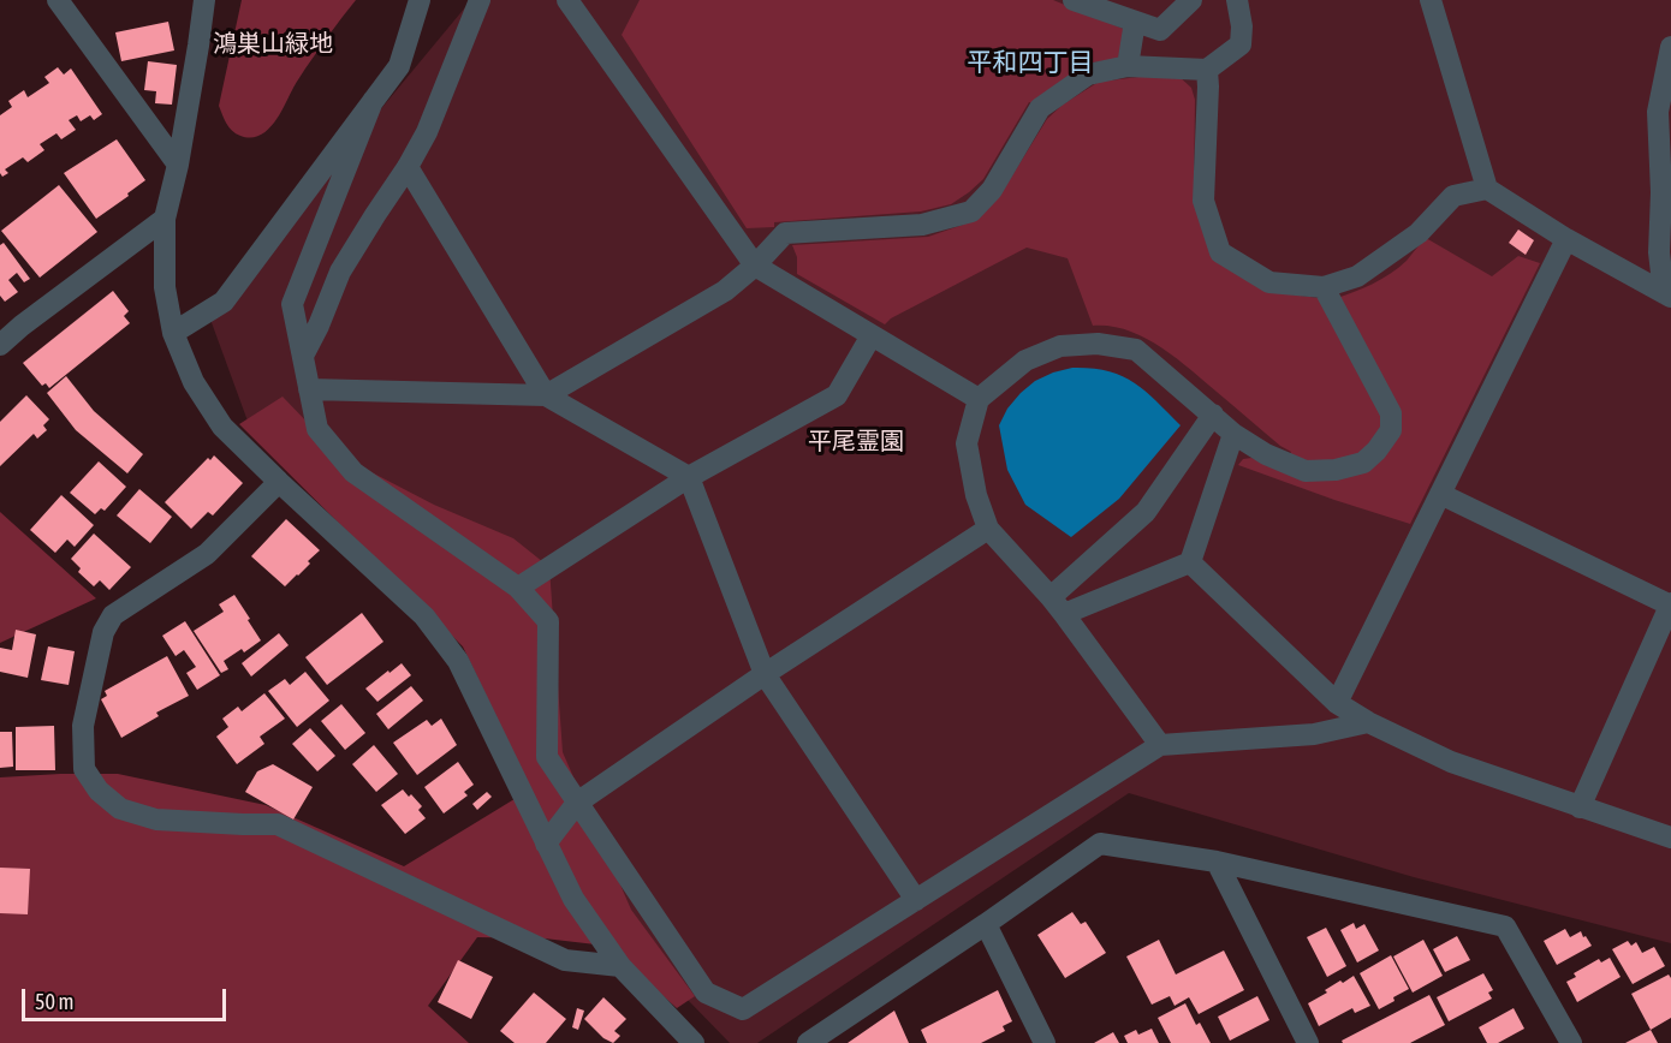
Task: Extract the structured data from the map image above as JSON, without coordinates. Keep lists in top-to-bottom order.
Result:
{
  "districts": ["平和四丁目"],
  "parks": ["鴻巣山緑地", "平尾霊園"],
  "scale_bar": "50 m"
}
